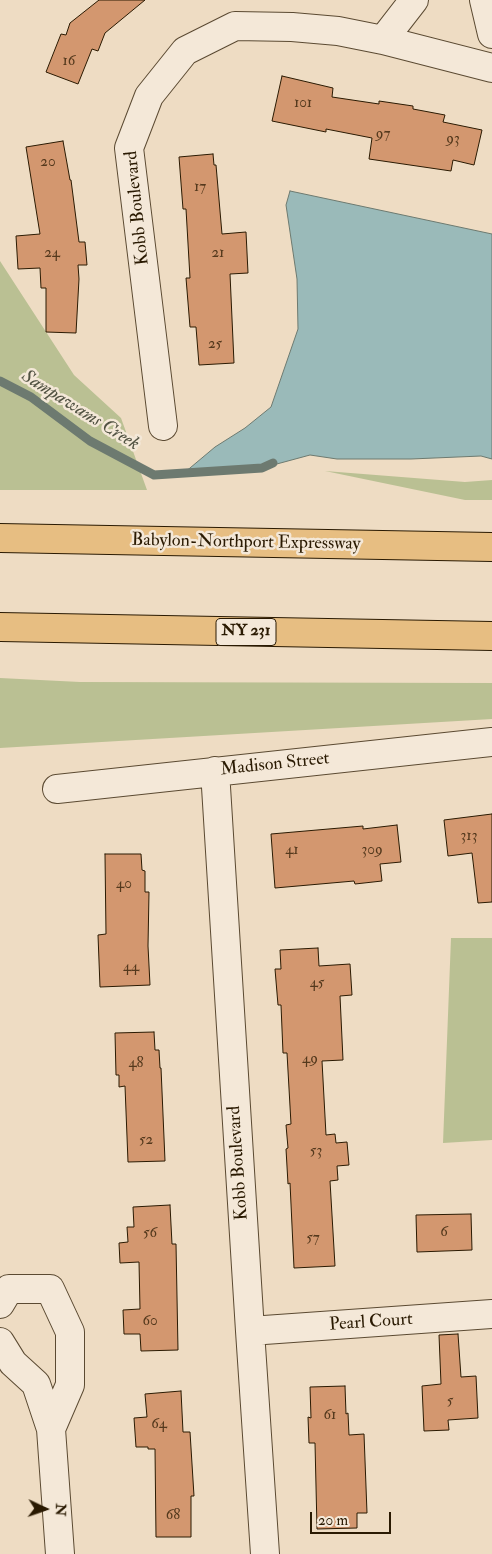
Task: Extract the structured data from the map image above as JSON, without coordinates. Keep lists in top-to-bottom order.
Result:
{
  "streets": {
    "main road": ["Babylon-Northport Expressway", "NY 231"],
    "street": ["Kobb Boulevard", "Madison Street", "Pearl Court"]
  },
  "crossings": [
    ["Kobb Boulevard", "Madison Street"],
    ["Kobb Boulevard", "Pearl Court"]
  ],
  "water": ["Sampawams Creek"],
  "house_numbers": [
    "16",
    "101",
    "97",
    "93",
    "20",
    "17",
    "24",
    "21",
    "25",
    "313",
    "41",
    "309",
    "40",
    "44",
    "45",
    "49",
    "48",
    "52",
    "53",
    "6",
    "56",
    "57",
    "60",
    "5",
    "61",
    "64",
    "68"
  ],
  "scale_bar": "20 m",
  "north": "right"
}
